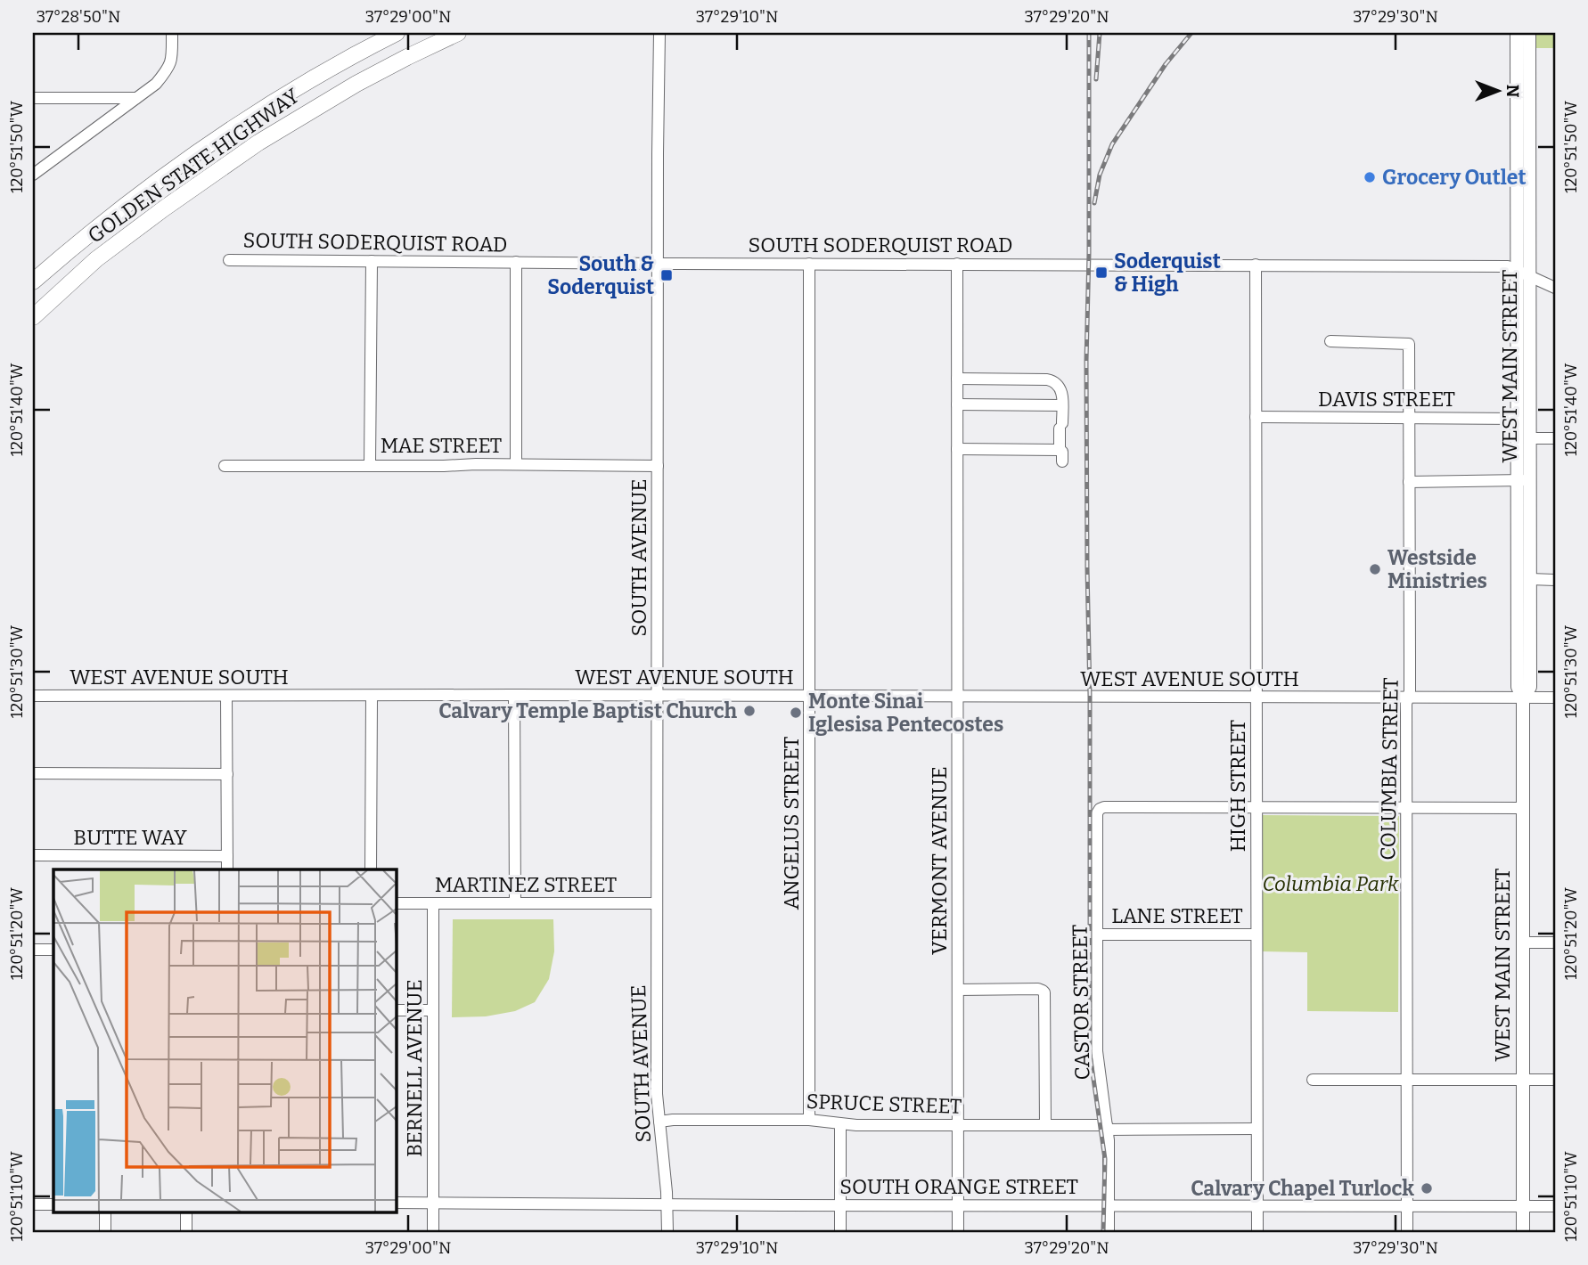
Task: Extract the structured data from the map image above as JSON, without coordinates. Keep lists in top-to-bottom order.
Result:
{
  "streets": {
    "highway": ["GOLDEN STATE HIGHWAY"],
    "main road": ["WEST MAIN STREET"],
    "street": [
      "SOUTH SODERQUIST ROAD",
      "DAVIS STREET",
      "MAE STREET",
      "SOUTH AVENUE",
      "WEST AVENUE SOUTH",
      "COLUMBIA STREET",
      "HIGH STREET",
      "ANGELUS STREET",
      "BUTTE WAY",
      "VERMONT AVENUE",
      "MARTINEZ STREET",
      "LANE STREET",
      "CASTOR STREET",
      "BERNELL AVENUE",
      "SPRUCE STREET",
      "SOUTH ORANGE STREET"
    ]
  },
  "crossings": [
    ["SOUTH SODERQUIST ROAD", "WEST MAIN STREET"],
    ["SOUTH SODERQUIST ROAD", "SOUTH AVENUE"],
    ["SOUTH SODERQUIST ROAD", "HIGH STREET"],
    ["SOUTH SODERQUIST ROAD", "ANGELUS STREET"],
    ["SOUTH SODERQUIST ROAD", "VERMONT AVENUE"],
    ["WEST MAIN STREET", "DAVIS STREET"],
    ["WEST MAIN STREET", "WEST AVENUE SOUTH"],
    ["WEST MAIN STREET", "SOUTH ORANGE STREET"],
    ["DAVIS STREET", "COLUMBIA STREET"],
    ["DAVIS STREET", "HIGH STREET"],
    ["MAE STREET", "SOUTH AVENUE"],
    ["SOUTH AVENUE", "WEST AVENUE SOUTH"],
    ["SOUTH AVENUE", "MARTINEZ STREET"],
    ["SOUTH AVENUE", "SPRUCE STREET"],
    ["SOUTH AVENUE", "SOUTH ORANGE STREET"],
    ["WEST AVENUE SOUTH", "COLUMBIA STREET"],
    ["WEST AVENUE SOUTH", "HIGH STREET"],
    ["WEST AVENUE SOUTH", "ANGELUS STREET"],
    ["WEST AVENUE SOUTH", "VERMONT AVENUE"],
    ["COLUMBIA STREET", "SOUTH ORANGE STREET"],
    ["HIGH STREET", "LANE STREET"],
    ["HIGH STREET", "CASTOR STREET"],
    ["HIGH STREET", "SPRUCE STREET"],
    ["HIGH STREET", "SOUTH ORANGE STREET"],
    ["ANGELUS STREET", "SPRUCE STREET"],
    ["VERMONT AVENUE", "SPRUCE STREET"],
    ["VERMONT AVENUE", "SOUTH ORANGE STREET"],
    ["MARTINEZ STREET", "BERNELL AVENUE"],
    ["LANE STREET", "CASTOR STREET"],
    ["CASTOR STREET", "SPRUCE STREET"],
    ["CASTOR STREET", "SOUTH ORANGE STREET"],
    ["BERNELL AVENUE", "SOUTH ORANGE STREET"]
  ],
  "parks": ["Columbia Park"],
  "places": {
    "other": [
      "Grocery Outlet",
      "Westside Ministries",
      "Calvary Temple Baptist Church",
      "Monte Sinai Iglesisa Pentecostes",
      "Calvary Chapel Turlock"
    ],
    "transit": ["Soderquist & High", "South & Soderquist"]
  },
  "north": "right",
  "coordinates": [
    "37°28'50\"N",
    "37°29'00\"N",
    "37°29'10\"N",
    "37°29'20\"N",
    "37°29'30\"N",
    "120°51'50\"W",
    "120°51'40\"W",
    "120°51'30\"W",
    "120°51'20\"W",
    "120°51'10\"W"
  ]
}
